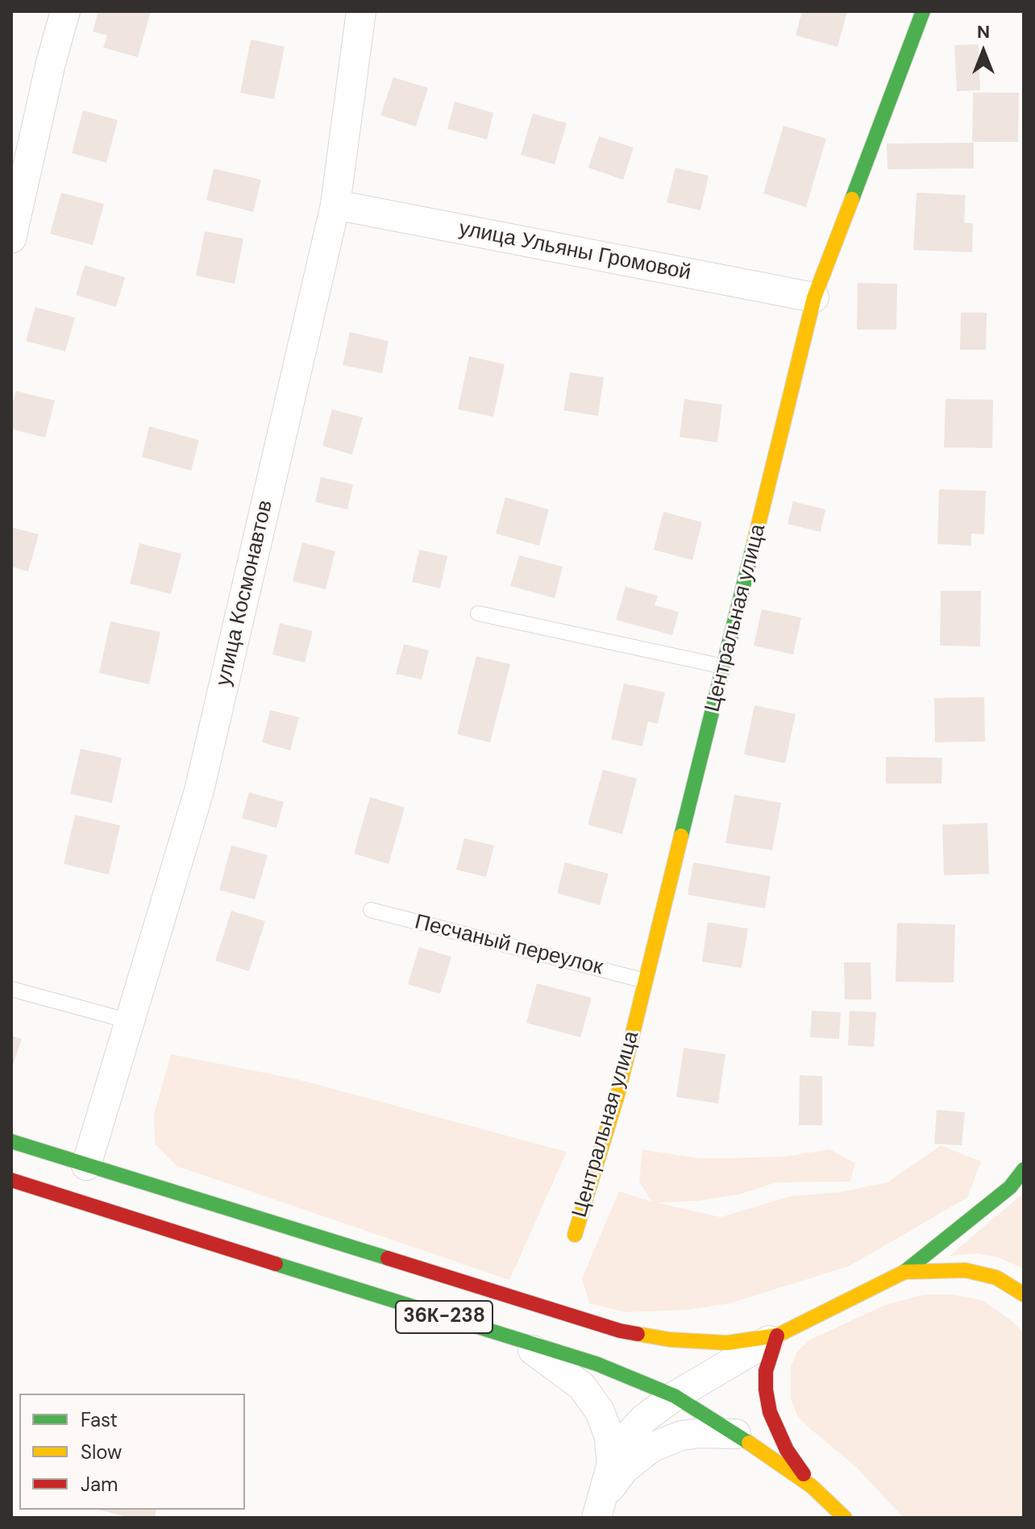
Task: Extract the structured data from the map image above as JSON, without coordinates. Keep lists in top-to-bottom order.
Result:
{
  "streets": {
    "main road": ["Центральная улица", "36К-238"],
    "street": ["улица Ульяны Громовой", "улица Космонавтов"],
    "lane": ["Песчаный переулок"]
  },
  "crossings": [
    ["улица Ульяны Громовой", "улица Космонавтов"],
    ["улица Ульяны Громовой", "Центральная улица"],
    ["Центральная улица", "Песчаный переулок"]
  ],
  "legend": ["Fast", "Slow", "Jam"],
  "north": "top"
}
